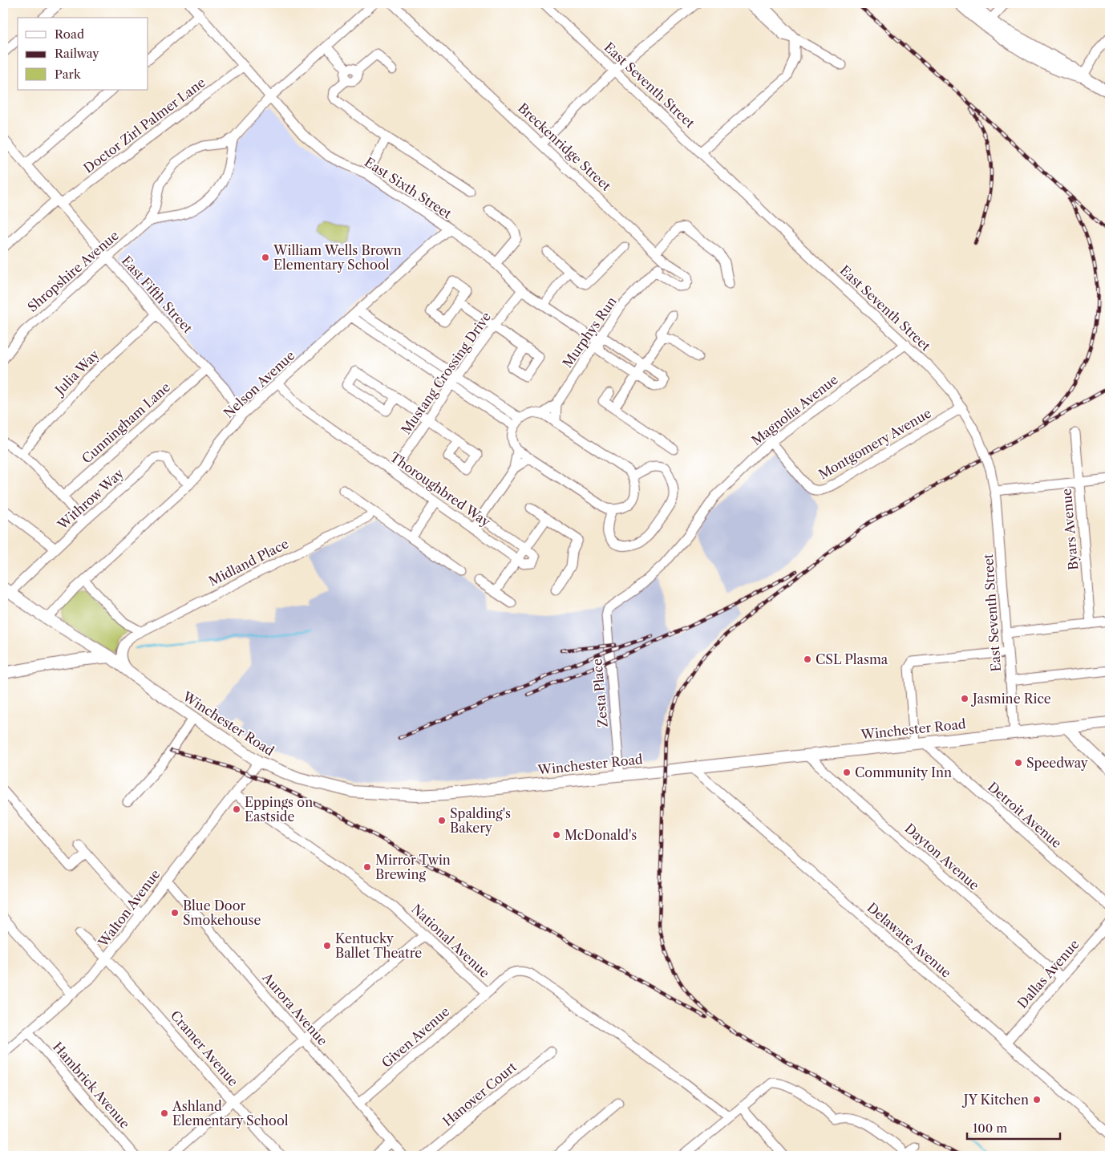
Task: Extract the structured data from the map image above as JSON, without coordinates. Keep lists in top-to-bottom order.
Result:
{
  "streets": {
    "main road": ["Winchester Road"],
    "street": [
      "East Seventh Street",
      "Doctor Zirl Palmer Lane",
      "Breckenridge Street",
      "East Sixth Street",
      "Shropshire Avenue",
      "East Fifth Street",
      "Murphys Run",
      "Julia Way",
      "Mustang Crossing Drive",
      "Nelson Avenue",
      "Magnolia Avenue",
      "Cunningham Lane",
      "Montgomery Avenue",
      "Thoroughbred Way",
      "Withrow Way",
      "Byars Avenue",
      "Midland Place",
      "Zesta Place",
      "Detroit Avenue",
      "Dayton Avenue",
      "Walton Avenue",
      "Delaware Avenue",
      "National Avenue",
      "Dallas Avenue",
      "Aurora Avenue",
      "Given Avenue",
      "Cramer Avenue",
      "Hambrick Avenue",
      "Hanover Court"
    ]
  },
  "crossings": [
    ["East Seventh Street", "Magnolia Avenue"],
    ["East Seventh Street", "Montgomery Avenue"],
    ["East Seventh Street", "Winchester Road"],
    ["Doctor Zirl Palmer Lane", "East Sixth Street"],
    ["Doctor Zirl Palmer Lane", "East Fifth Street"],
    ["Breckenridge Street", "Murphys Run"],
    ["East Sixth Street", "Shropshire Avenue"],
    ["East Sixth Street", "Murphys Run"],
    ["East Sixth Street", "Mustang Crossing Drive"],
    ["East Sixth Street", "Nelson Avenue"],
    ["Shropshire Avenue", "East Fifth Street"],
    ["East Fifth Street", "Julia Way"],
    ["East Fifth Street", "Nelson Avenue"],
    ["East Fifth Street", "Cunningham Lane"],
    ["Mustang Crossing Drive", "Thoroughbred Way"],
    ["Nelson Avenue", "Thoroughbred Way"],
    ["Nelson Avenue", "Withrow Way"],
    ["Nelson Avenue", "Winchester Road"],
    ["Magnolia Avenue", "Montgomery Avenue"],
    ["Magnolia Avenue", "Zesta Place"],
    ["Withrow Way", "Winchester Road"],
    ["Midland Place", "Winchester Road"],
    ["Zesta Place", "Winchester Road"],
    ["Winchester Road", "Detroit Avenue"],
    ["Winchester Road", "Dayton Avenue"],
    ["Winchester Road", "Walton Avenue"],
    ["Winchester Road", "Delaware Avenue"],
    ["Dayton Avenue", "Dallas Avenue"],
    ["Walton Avenue", "National Avenue"],
    ["Walton Avenue", "Aurora Avenue"],
    ["Walton Avenue", "Cramer Avenue"],
    ["Walton Avenue", "Hambrick Avenue"],
    ["Delaware Avenue", "Dallas Avenue"],
    ["National Avenue", "Given Avenue"],
    ["Aurora Avenue", "Given Avenue"]
  ],
  "places": [
    "William Wells Brown Elementary School",
    "CSL Plasma",
    "Jasmine Rice",
    "Speedway",
    "Community Inn",
    "Eppings on Eastside",
    "Spalding's Bakery",
    "McDonald's",
    "Mirror Twin Brewing",
    "Blue Door Smokehouse",
    "Kentucky Ballet Theatre",
    "JY Kitchen",
    "Ashland Elementary School"
  ],
  "legend": ["Road", "Railway", "Park"],
  "scale_bar": "100 m"
}
